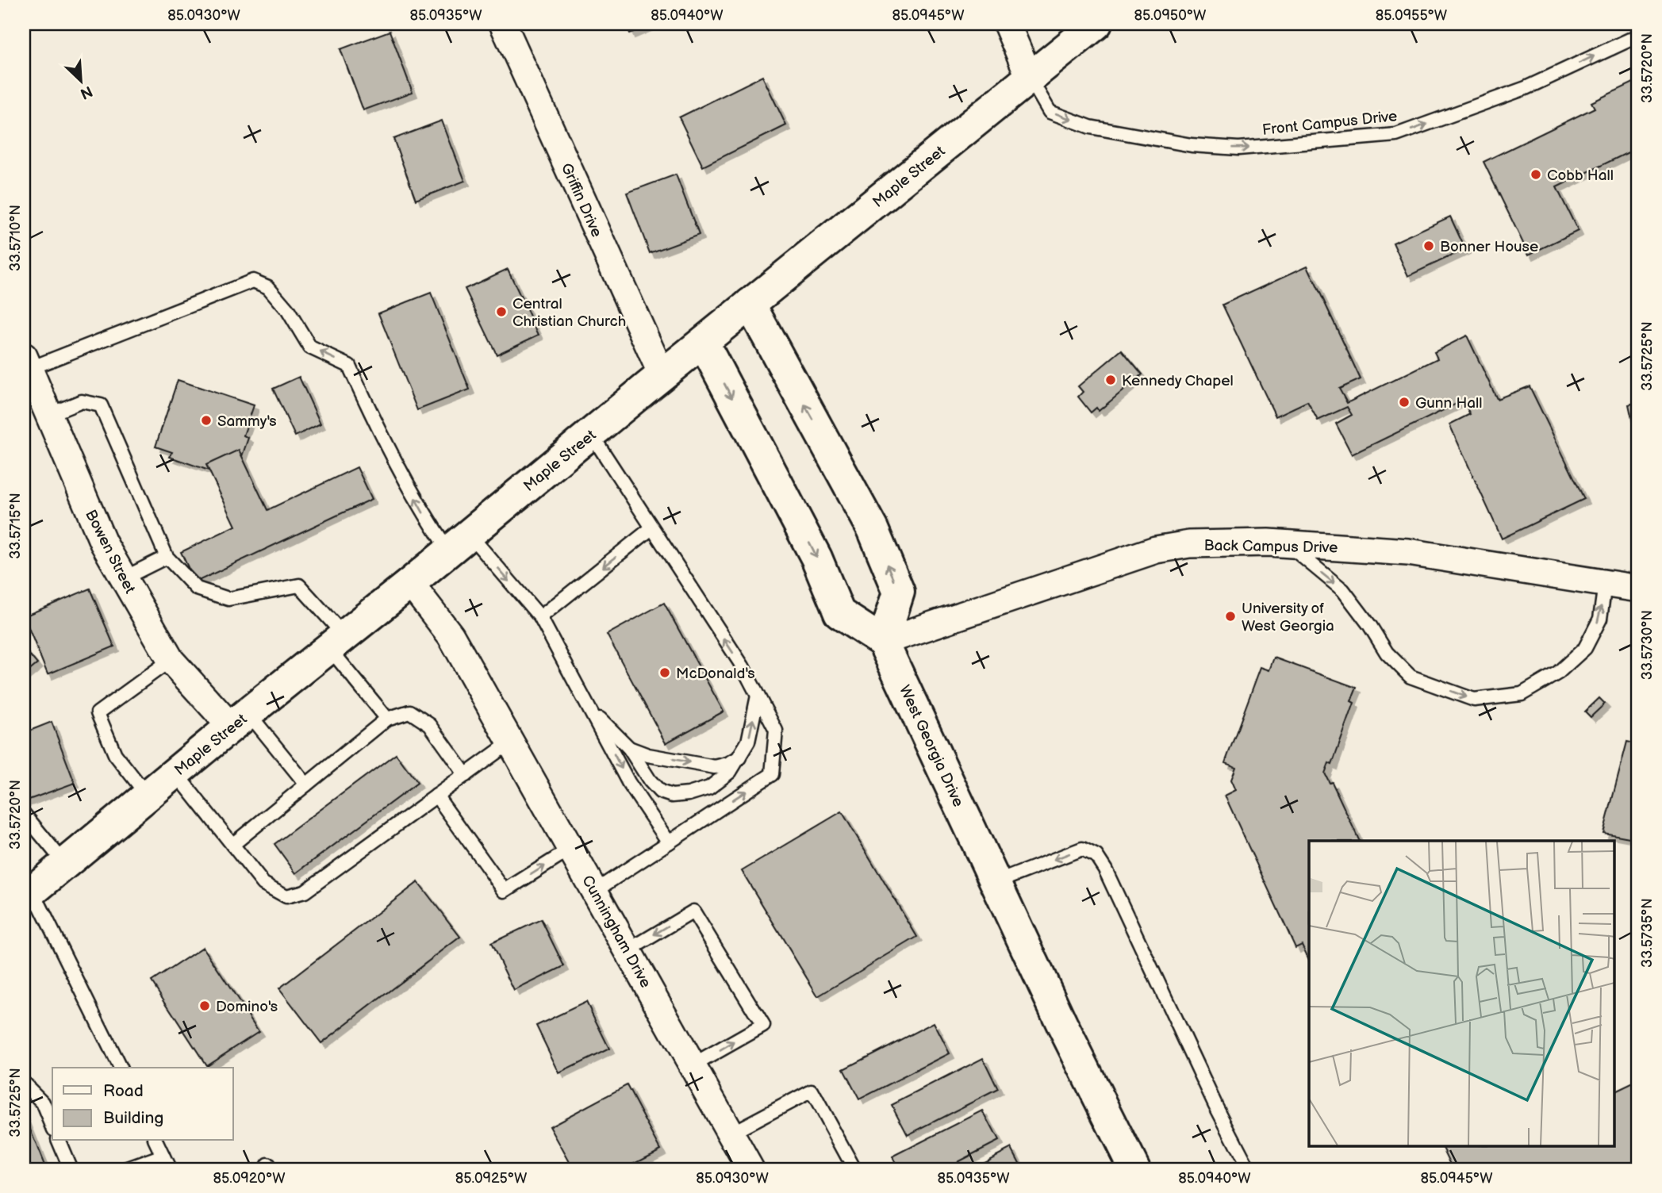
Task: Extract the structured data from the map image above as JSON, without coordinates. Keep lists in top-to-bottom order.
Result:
{
  "streets": {
    "main road": ["Maple Street", "West Georgia Drive"],
    "street": [
      "Griffin Drive",
      "Back Campus Drive",
      "Bowen Street",
      "Cunningham Drive"
    ],
    "lane": ["Front Campus Drive"]
  },
  "crossings": [
    ["Front Campus Drive", "Maple Street"],
    ["Maple Street", "Griffin Drive"],
    ["Maple Street", "Bowen Street"],
    ["Maple Street", "Cunningham Drive"],
    ["Back Campus Drive", "West Georgia Drive"]
  ],
  "one_way": ["Front Campus Drive"],
  "places": [
    "Cobb Hall",
    "Bonner House",
    "Central Christian Church",
    "Kennedy Chapel",
    "Gunn Hall",
    "Sammy's",
    "University of West Georgia",
    "McDonald's",
    "Domino's"
  ],
  "legend": ["Road", "Building"],
  "north": "bottom right",
  "coordinates": [
    "85.0930°W",
    "85.0935°W",
    "85.0940°W",
    "85.0945°W",
    "85.0950°W",
    "85.0955°W",
    "33.5720°N",
    "33.5710°N",
    "33.5725°N",
    "33.5715°N",
    "33.5730°N",
    "33.5735°N",
    "85.0920°W",
    "85.0925°W"
  ]
}
